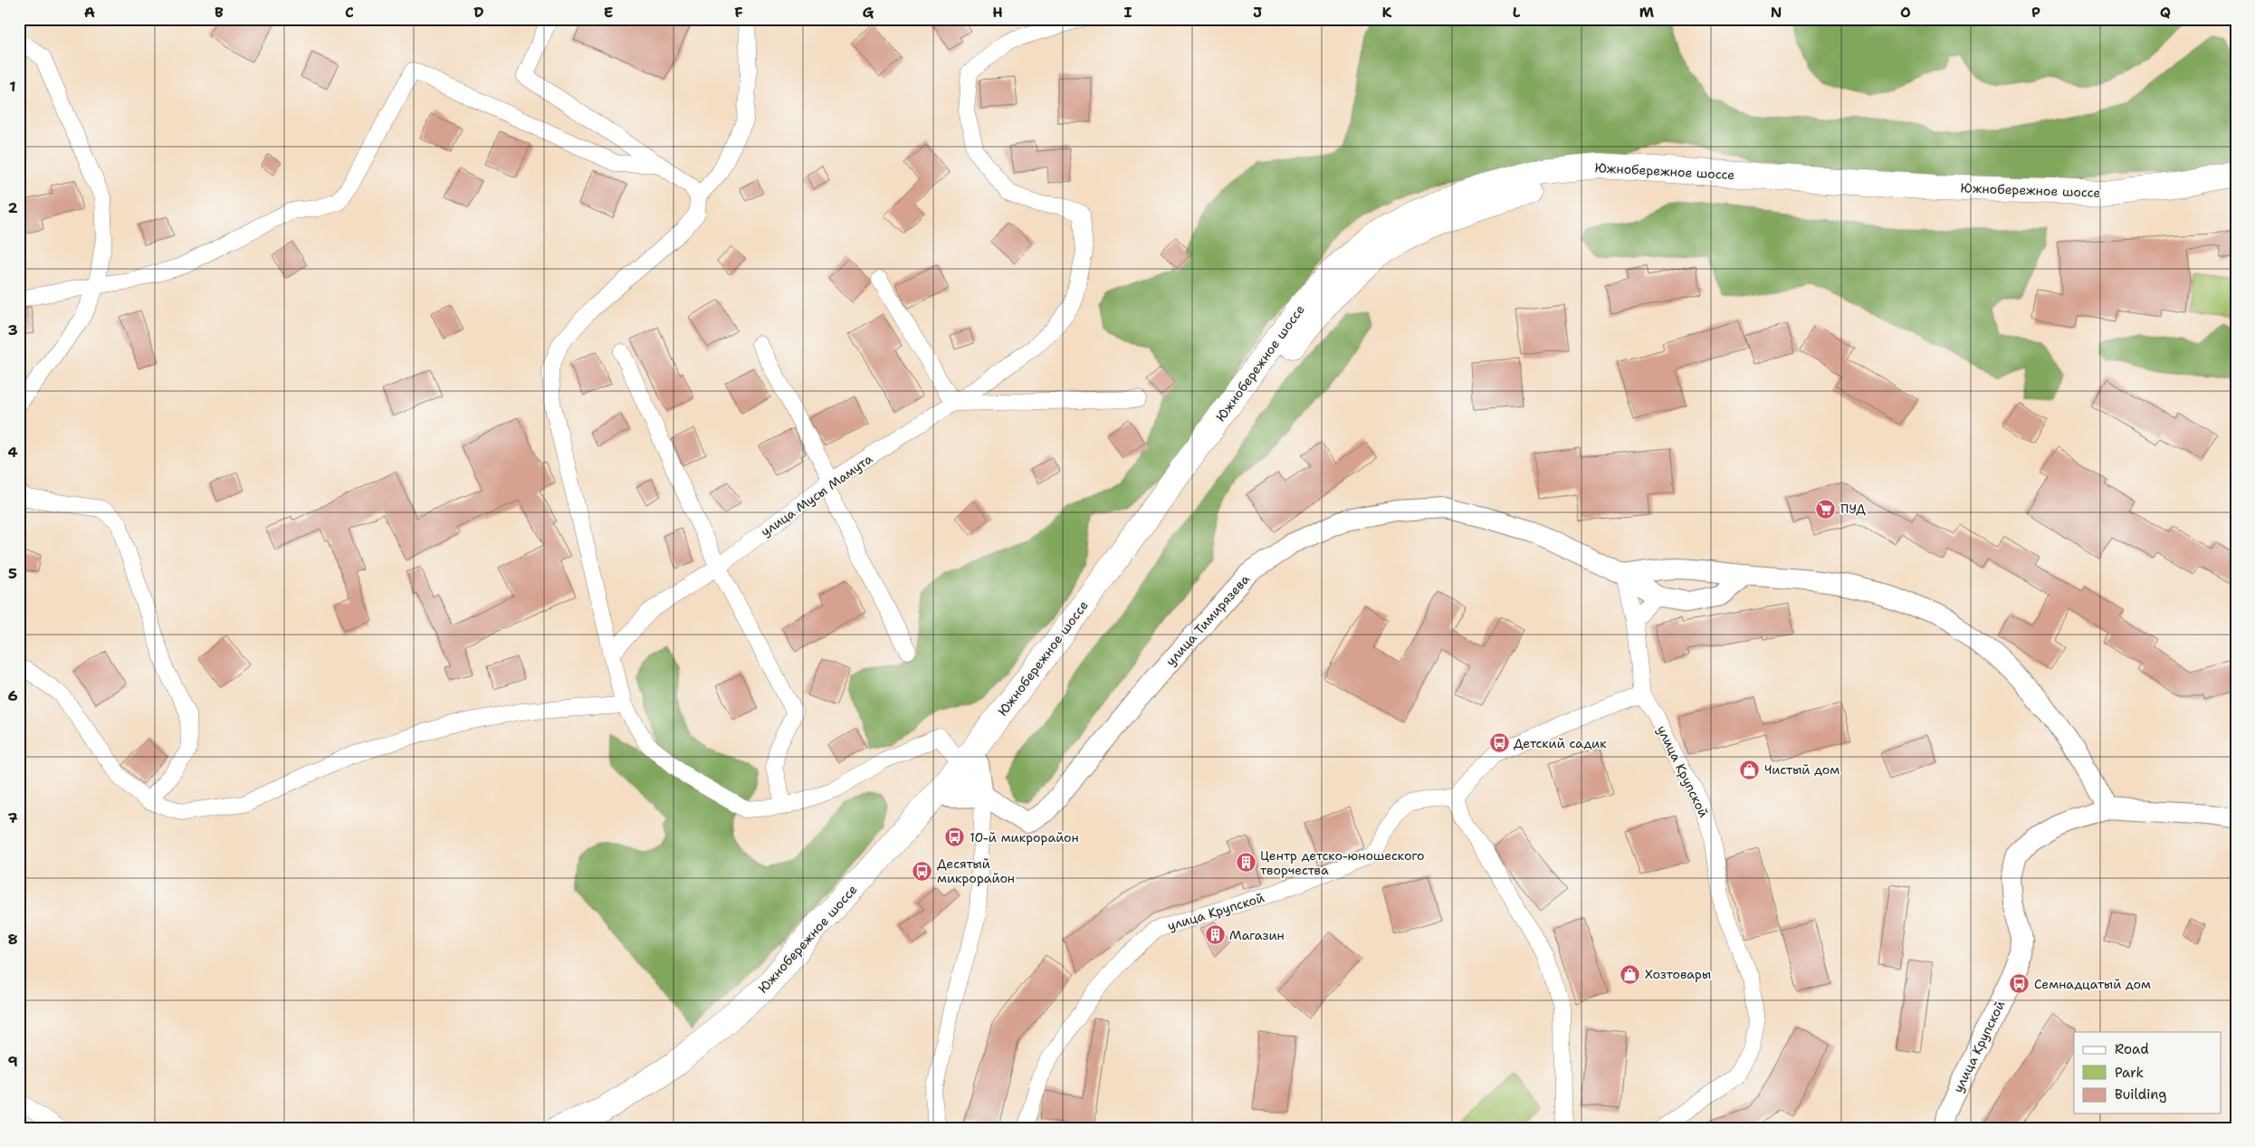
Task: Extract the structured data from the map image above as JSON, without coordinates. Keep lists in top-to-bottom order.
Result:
{
  "streets": {
    "highway": ["Южнобережное шоссе"],
    "street": ["улица Мусы Мамута", "улица Тимирязева", "улица Крупской"]
  },
  "places": {
    "supermarket": ["ПУД"],
    "bus stop": [
      "Детский садик",
      "10-й микрорайон",
      "Десятый микрорайон",
      "Семнадцатый дом"
    ],
    "shop": ["Чистый дом", "Хозтовары"],
    "building": ["Центр детско-юношеского творчества", "Магазин"]
  },
  "legend": ["Road", "Park", "Building"],
  "grid": {
    "columns": [
      "A",
      "B",
      "C",
      "D",
      "E",
      "F",
      "G",
      "H",
      "I",
      "J",
      "K",
      "L",
      "M",
      "N",
      "O",
      "P",
      "Q"
    ],
    "rows": [
      "1",
      "2",
      "3",
      "4",
      "5",
      "6",
      "7",
      "8",
      "9"
    ]
  }
}
